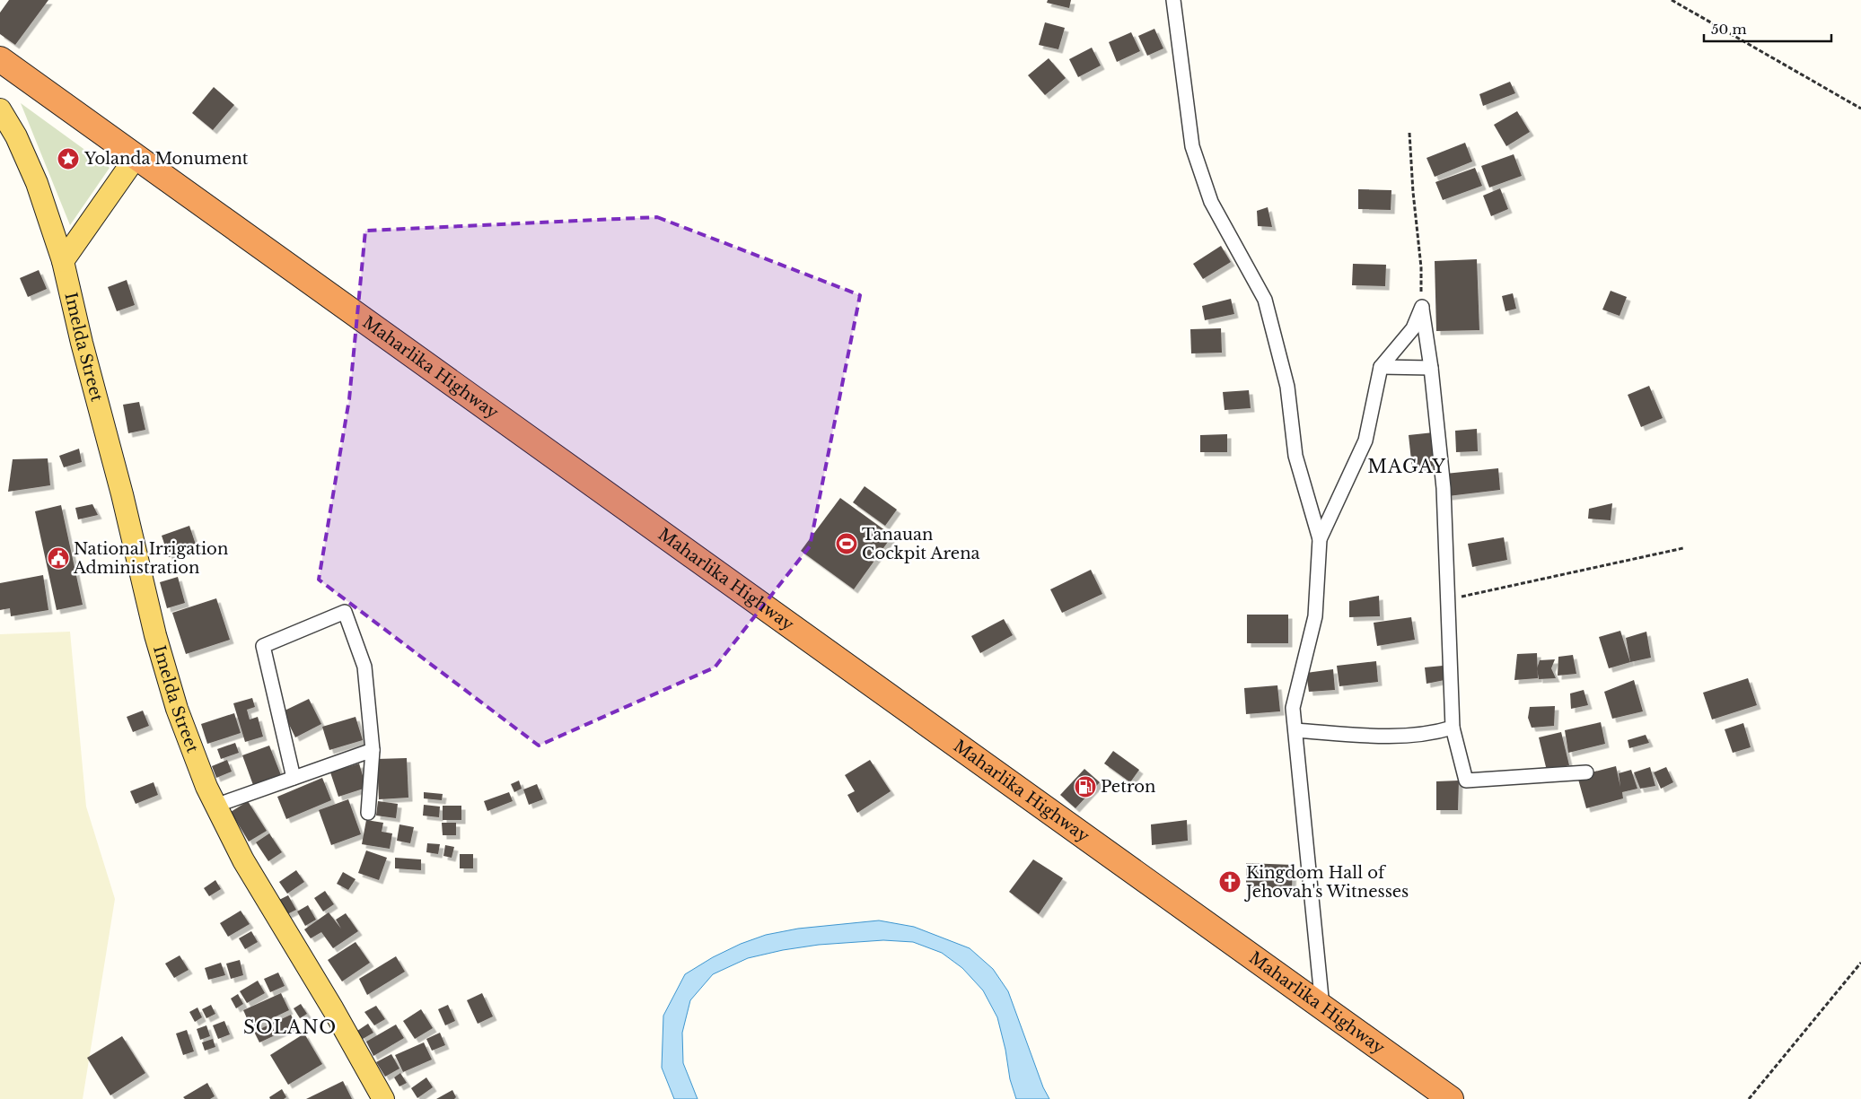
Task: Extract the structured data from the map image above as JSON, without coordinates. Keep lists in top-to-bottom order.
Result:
{
  "streets": {
    "highway": ["Maharlika Highway"],
    "main road": ["Imelda Street"]
  },
  "districts": ["MAGAY", "SOLANO"],
  "places": {
    "place": ["Yolanda Monument"],
    "sports": ["Tanauan Cockpit Arena"],
    "public building": ["National Irrigation Administration"],
    "fuel station": ["Petron"],
    "church": ["Kingdom Hall of Jehovah's Witnesses"]
  },
  "scale_bar": "50 m"
}
